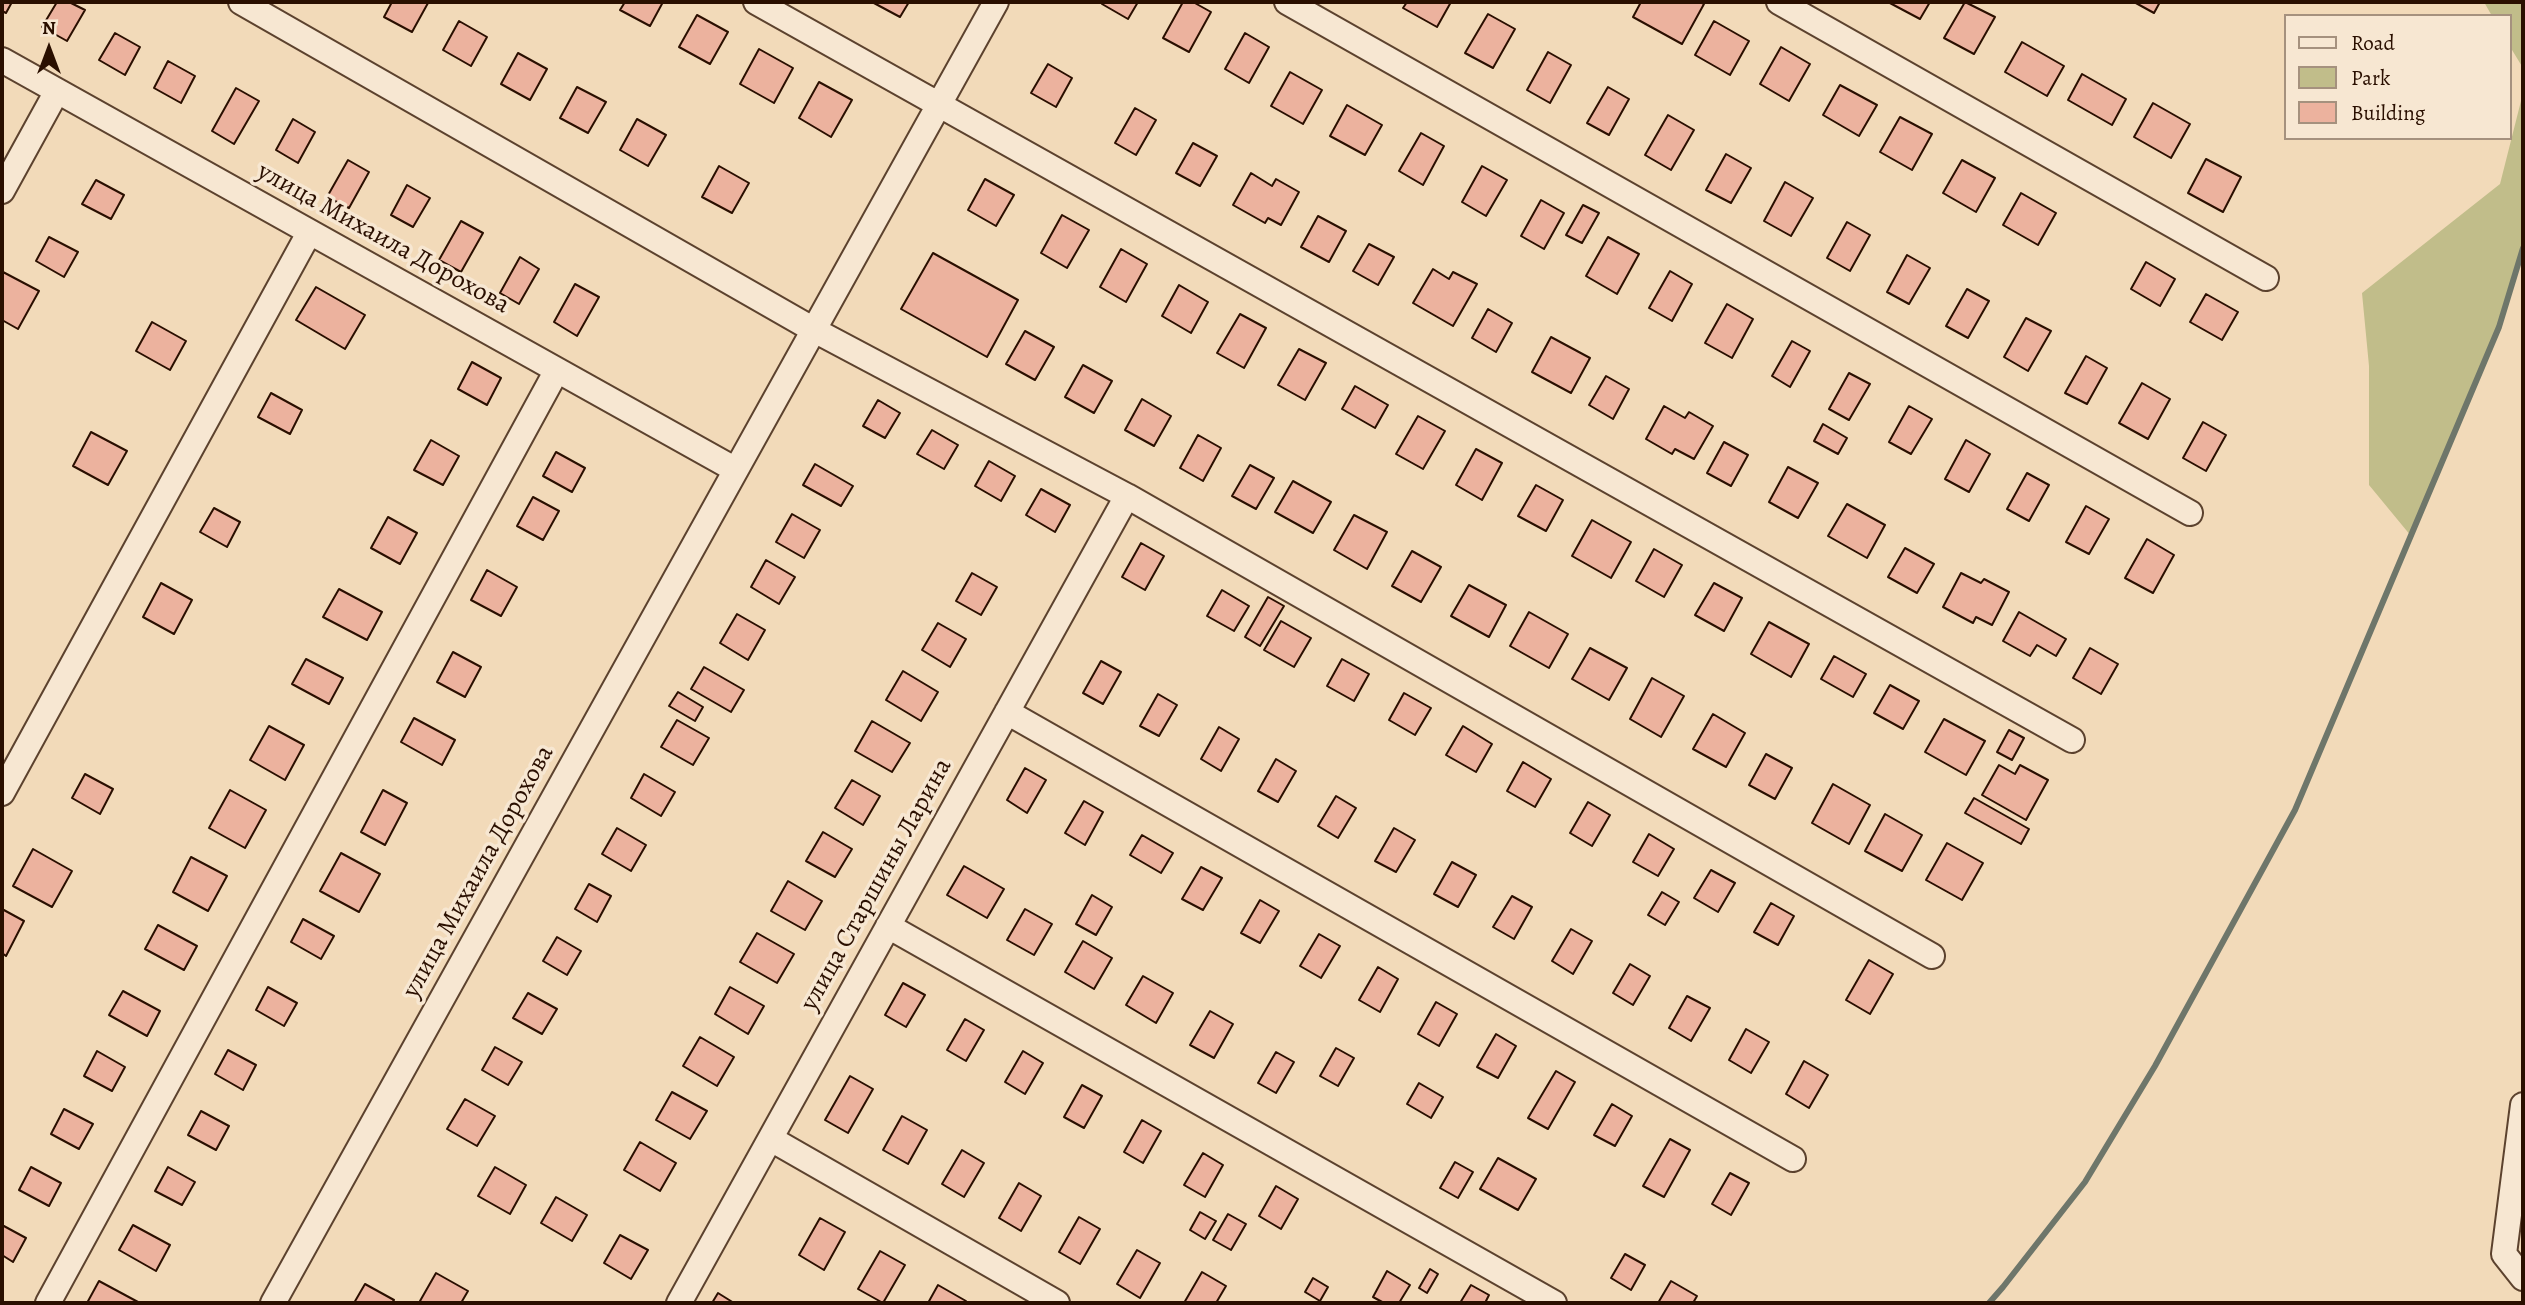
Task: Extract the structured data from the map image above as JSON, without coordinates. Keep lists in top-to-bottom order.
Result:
{
  "streets": {
    "street": ["улица Михаила Дорохова", "улица Старшины Ларина"]
  },
  "legend": ["Road", "Park", "Building"],
  "north": "top"
}
